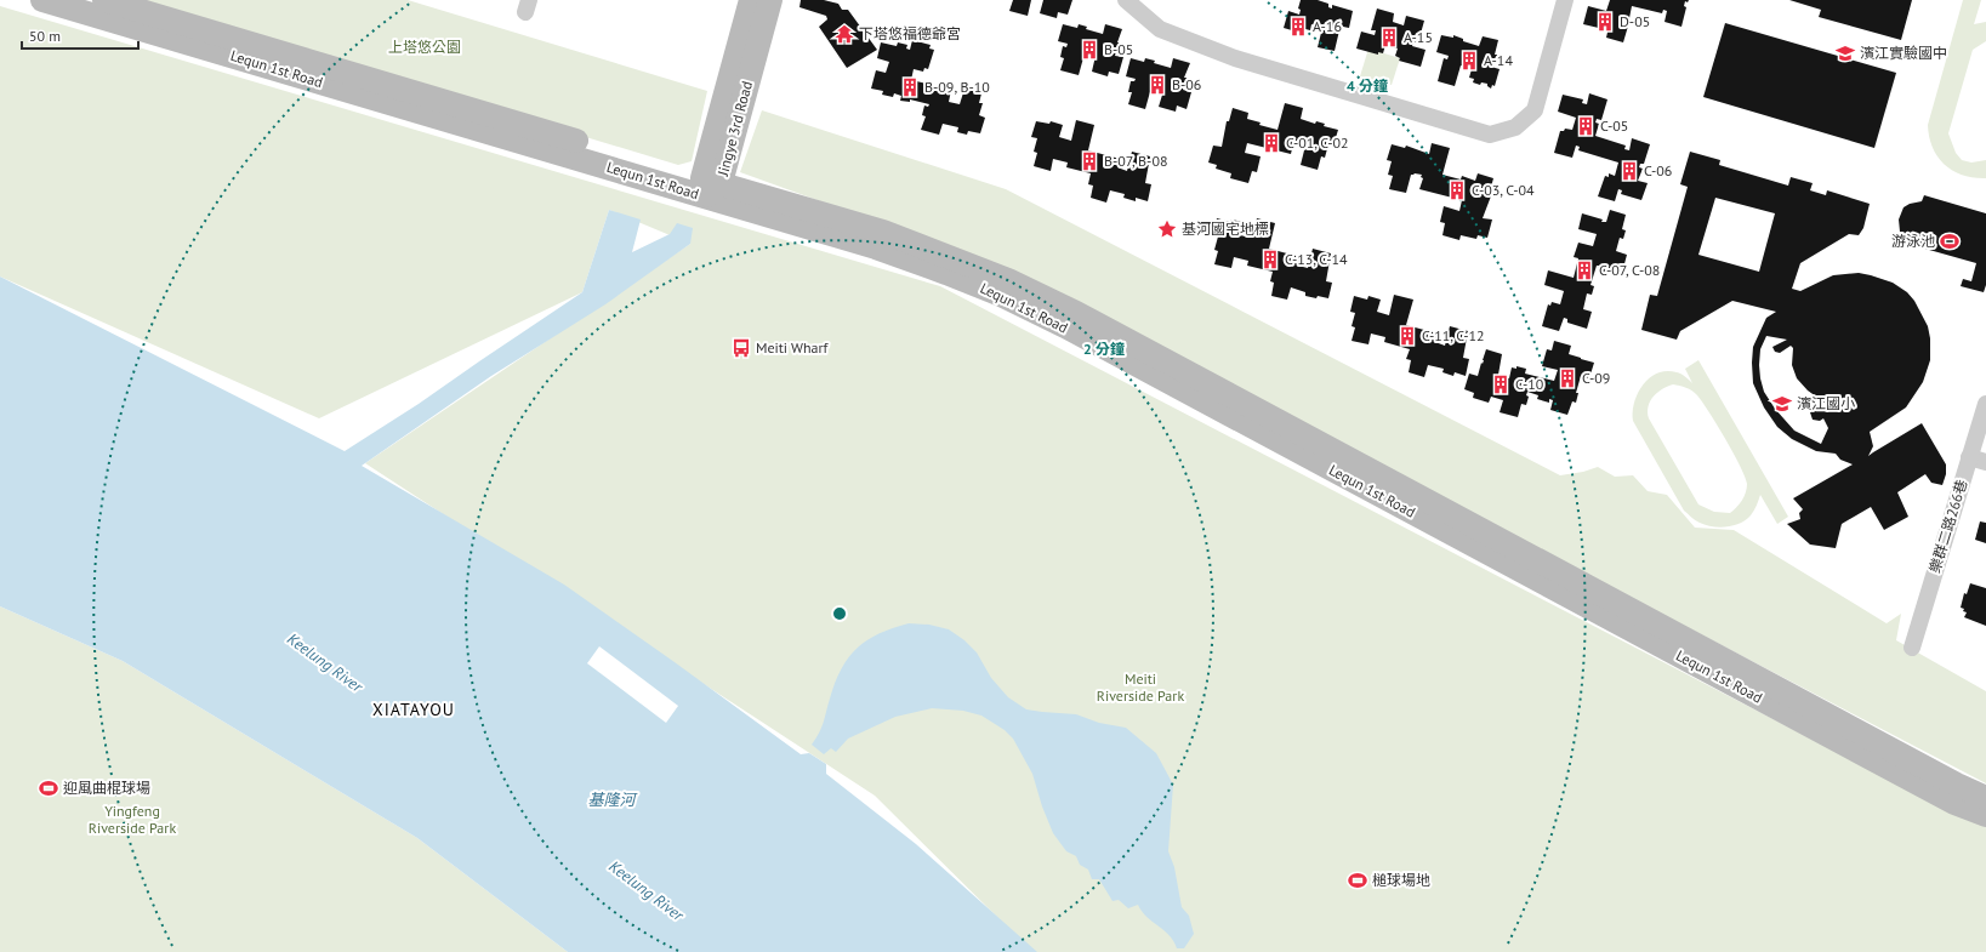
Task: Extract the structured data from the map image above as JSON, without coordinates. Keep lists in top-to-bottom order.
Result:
{
  "streets": {
    "main road": ["Lequn 1st Road", "Jingye 3rd Road"],
    "street": ["樂群二路266巷"]
  },
  "crossings": [
    ["Lequn 1st Road", "Jingye 3rd Road"]
  ],
  "districts": ["XIATAYOU"],
  "water": ["Keelung River", "基隆河"],
  "parks": ["上塔悠公園", "Meiti Riverside Park", "Yingfeng Riverside Park"],
  "places": {
    "building": [
      "D-05",
      "A-16",
      "A-15",
      "B-05",
      "A-14",
      "B-06",
      "B-09, B-10",
      "C-05",
      "C-01, C-02",
      "B-07, B-08",
      "C-06",
      "C-03, C-04",
      "C-13, C-14",
      "C-07, C-08",
      "C-11, C-12",
      "C-09",
      "C-10"
    ],
    "temple": ["下塔悠福德爺宮"],
    "school or university": ["濱江實驗國中", "濱江國小"],
    "place": ["基河國宅地標"],
    "sports": ["游泳池", "迎風曲棍球場", "槌球場地"],
    "bus stop": ["Meiti Wharf"]
  },
  "scale_bar": "50 m",
  "rings": ["4 分鐘", "2 分鐘"]
}
